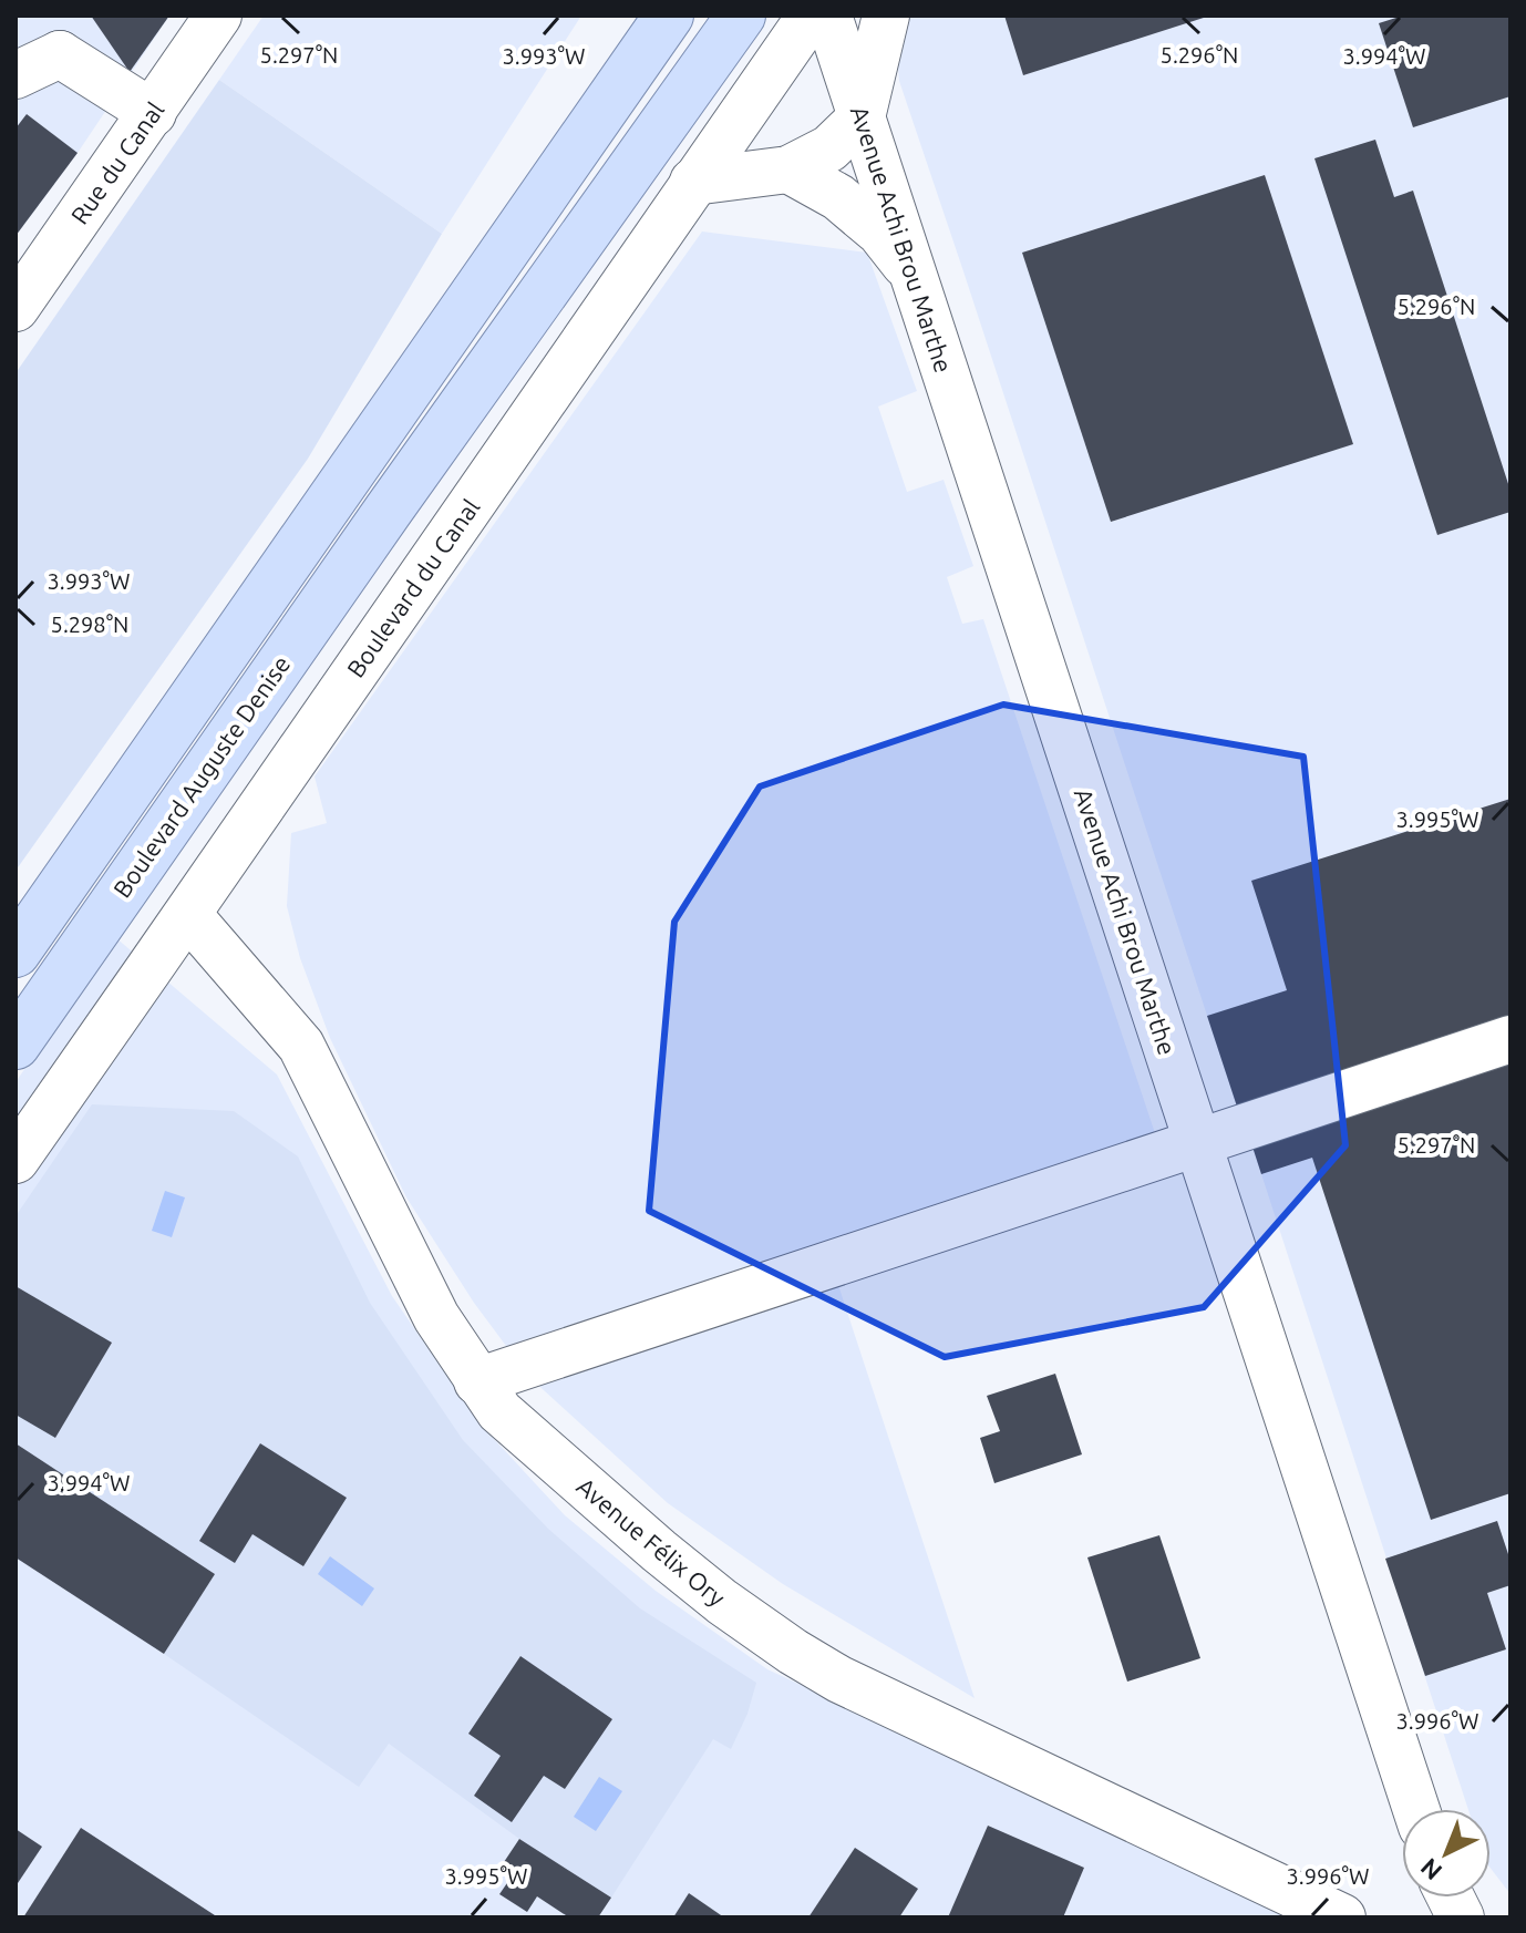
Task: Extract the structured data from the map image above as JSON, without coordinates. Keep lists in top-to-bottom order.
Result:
{
  "streets": {
    "main road": ["Boulevard Auguste Denise"],
    "street": [
      "Rue du Canal",
      "Avenue Achi Brou Marthe",
      "Boulevard du Canal",
      "Avenue Félix Ory"
    ]
  },
  "crossings": [
    ["Boulevard du Canal", "Avenue Félix Ory"]
  ],
  "north": "bottom left",
  "coordinates": [
    "5.297°N",
    "5.296°N",
    "3.993°W",
    "3.994°W",
    "5.298°N",
    "3.995°W",
    "3.996°W"
  ]
}
